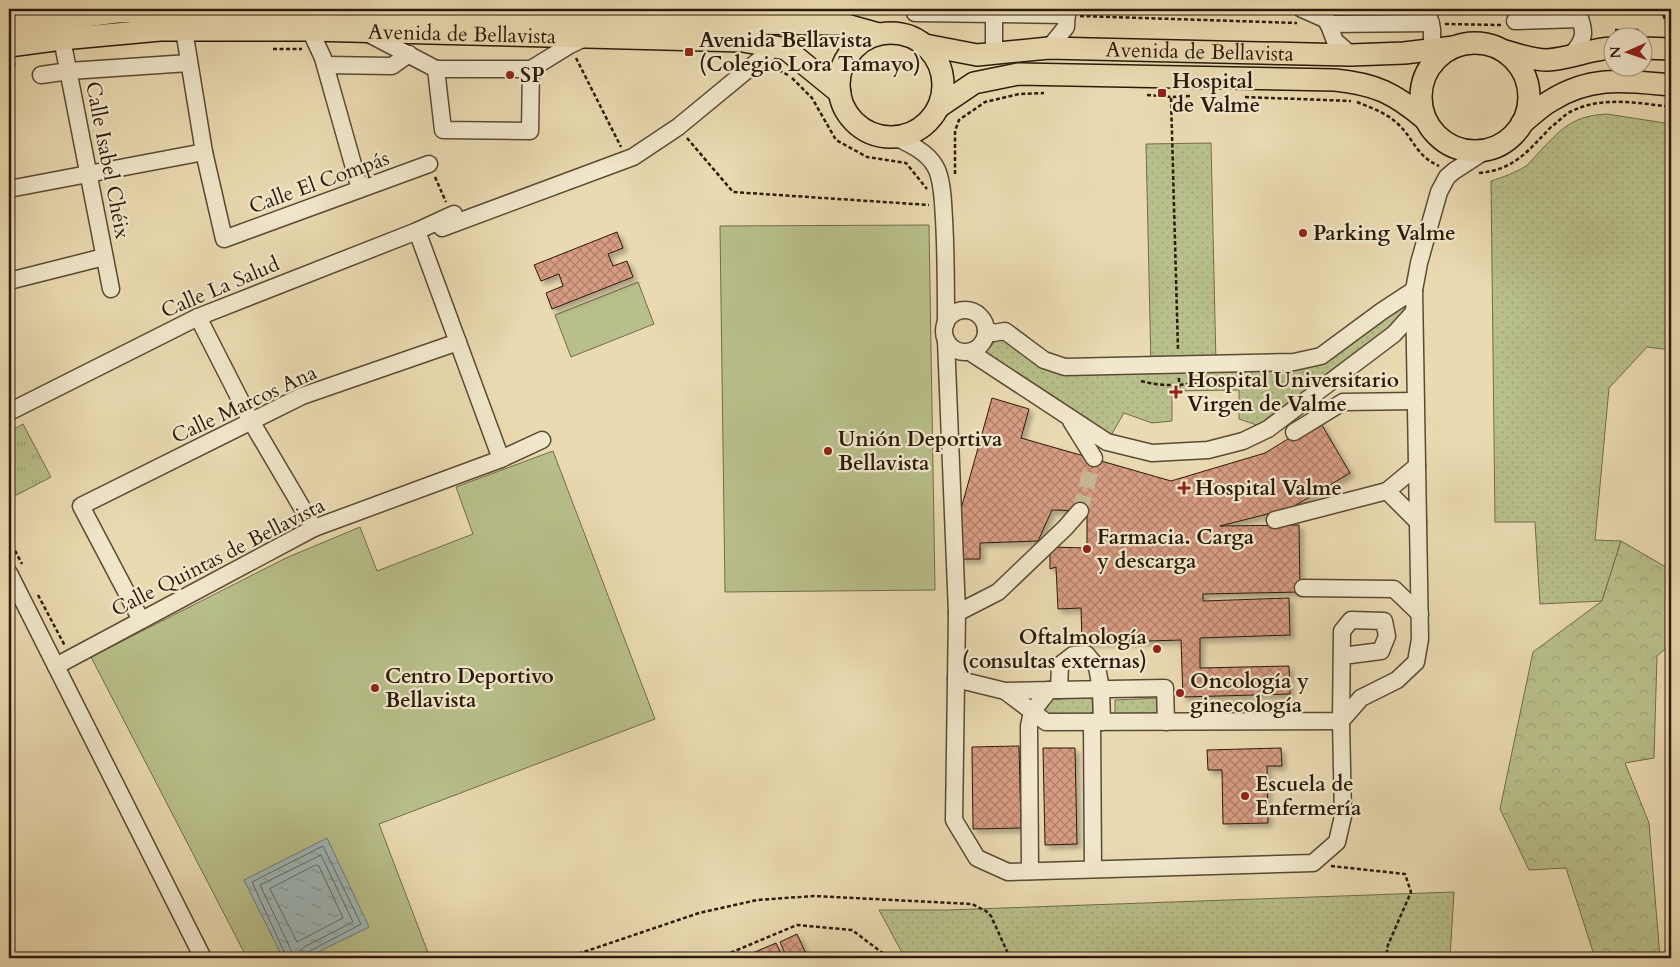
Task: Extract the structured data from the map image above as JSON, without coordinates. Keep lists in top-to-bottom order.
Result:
{
  "streets": {
    "main road": ["Avenida de Bellavista"],
    "street": [
      "Calle Isabel Chéix",
      "Calle El Compás",
      "Calle La Salud",
      "Calle Marcos Ana",
      "Calle Quintas de Bellavista"
    ]
  },
  "crossings": [
    ["Avenida de Bellavista", "Calle Isabel Chéix"],
    ["Avenida de Bellavista", "Calle La Salud"],
    ["Calle Marcos Ana", "Calle Quintas de Bellavista"]
  ],
  "places": {
    "transit": ["Avenida Bellavista (Colegio Lora Tamayo)", "Hospital de Valme"],
    "other": [
      "SP",
      "Parking Valme",
      "Unión Deportiva Bellavista",
      "Farmacia. Carga y descarga",
      "Oftalmología (consultas externas)",
      "Centro Deportivo Bellavista",
      "Oncología y ginecología",
      "Escuela de Enfermería"
    ],
    "health": ["Hospital Universitario Virgen de Valme", "Hospital Valme"]
  },
  "north": "left"
}
